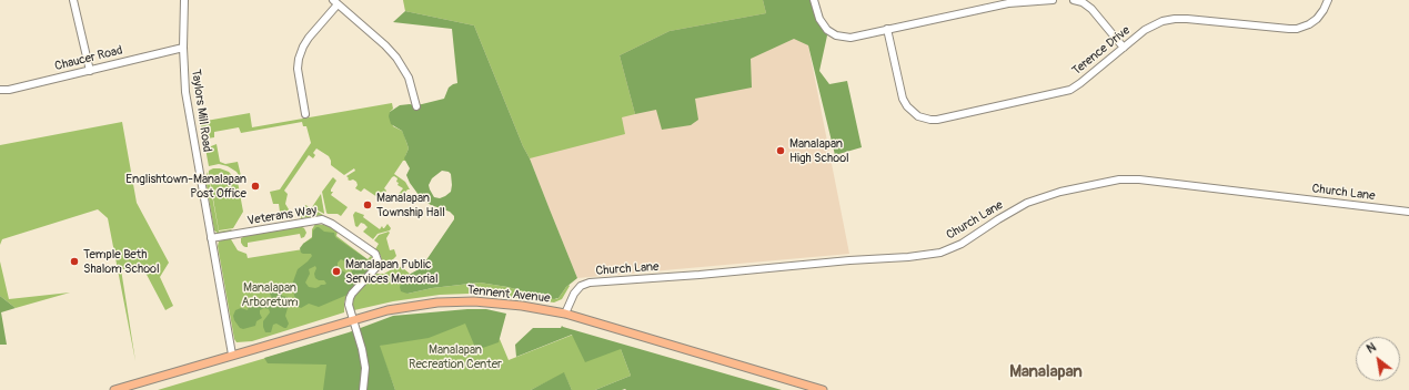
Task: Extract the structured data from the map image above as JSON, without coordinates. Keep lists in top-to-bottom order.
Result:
{
  "streets": {
    "main road": ["Tennent Avenue"],
    "street": [
      "Terence Drive",
      "Chaucer Road",
      "Taylors Mill Road",
      "Church Lane",
      "Veterans Way"
    ]
  },
  "crossings": [
    ["Chaucer Road", "Taylors Mill Road"],
    ["Taylors Mill Road", "Veterans Way"],
    ["Taylors Mill Road", "Tennent Avenue"],
    ["Church Lane", "Tennent Avenue"],
    ["Veterans Way", "Tennent Avenue"]
  ],
  "districts": ["Manalapan"],
  "parks": ["Manalapan Arboretum", "Manalapan Recreation Center"],
  "places": [
    "Manalapan High School",
    "Englishtown-Manalapan Post Office",
    "Manalapan Township Hall",
    "Temple Beth Shalom School",
    "Manalapan Public Services Memorial"
  ],
  "north": "top left"
}
